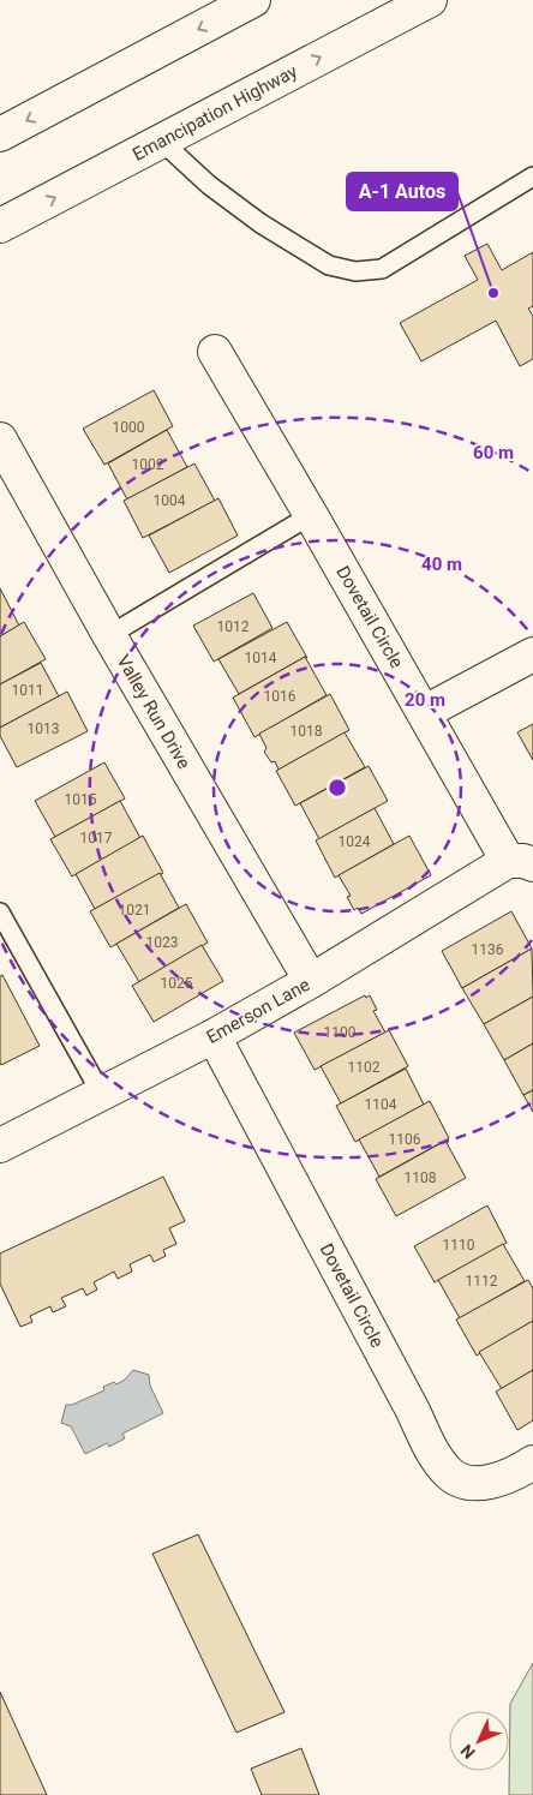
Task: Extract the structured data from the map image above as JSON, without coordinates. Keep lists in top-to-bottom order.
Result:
{
  "streets": {
    "street": [
      "Emancipation Highway",
      "Dovetail Circle",
      "Valley Run Drive",
      "Emerson Lane"
    ]
  },
  "crossings": [
    ["Dovetail Circle", "Emerson Lane"],
    ["Valley Run Drive", "Emerson Lane"]
  ],
  "places": ["A-1 Autos"],
  "house_numbers": [
    "1000",
    "1002",
    "1004",
    "1012",
    "1014",
    "1011",
    "1016",
    "1013",
    "1018",
    "1015",
    "1017",
    "1024",
    "1021",
    "1023",
    "1136",
    "1025",
    "1100",
    "1102",
    "1104",
    "1106",
    "1108",
    "1110",
    "1112"
  ],
  "north": "bottom left",
  "rings": ["60 m", "40 m", "20 m"]
}
